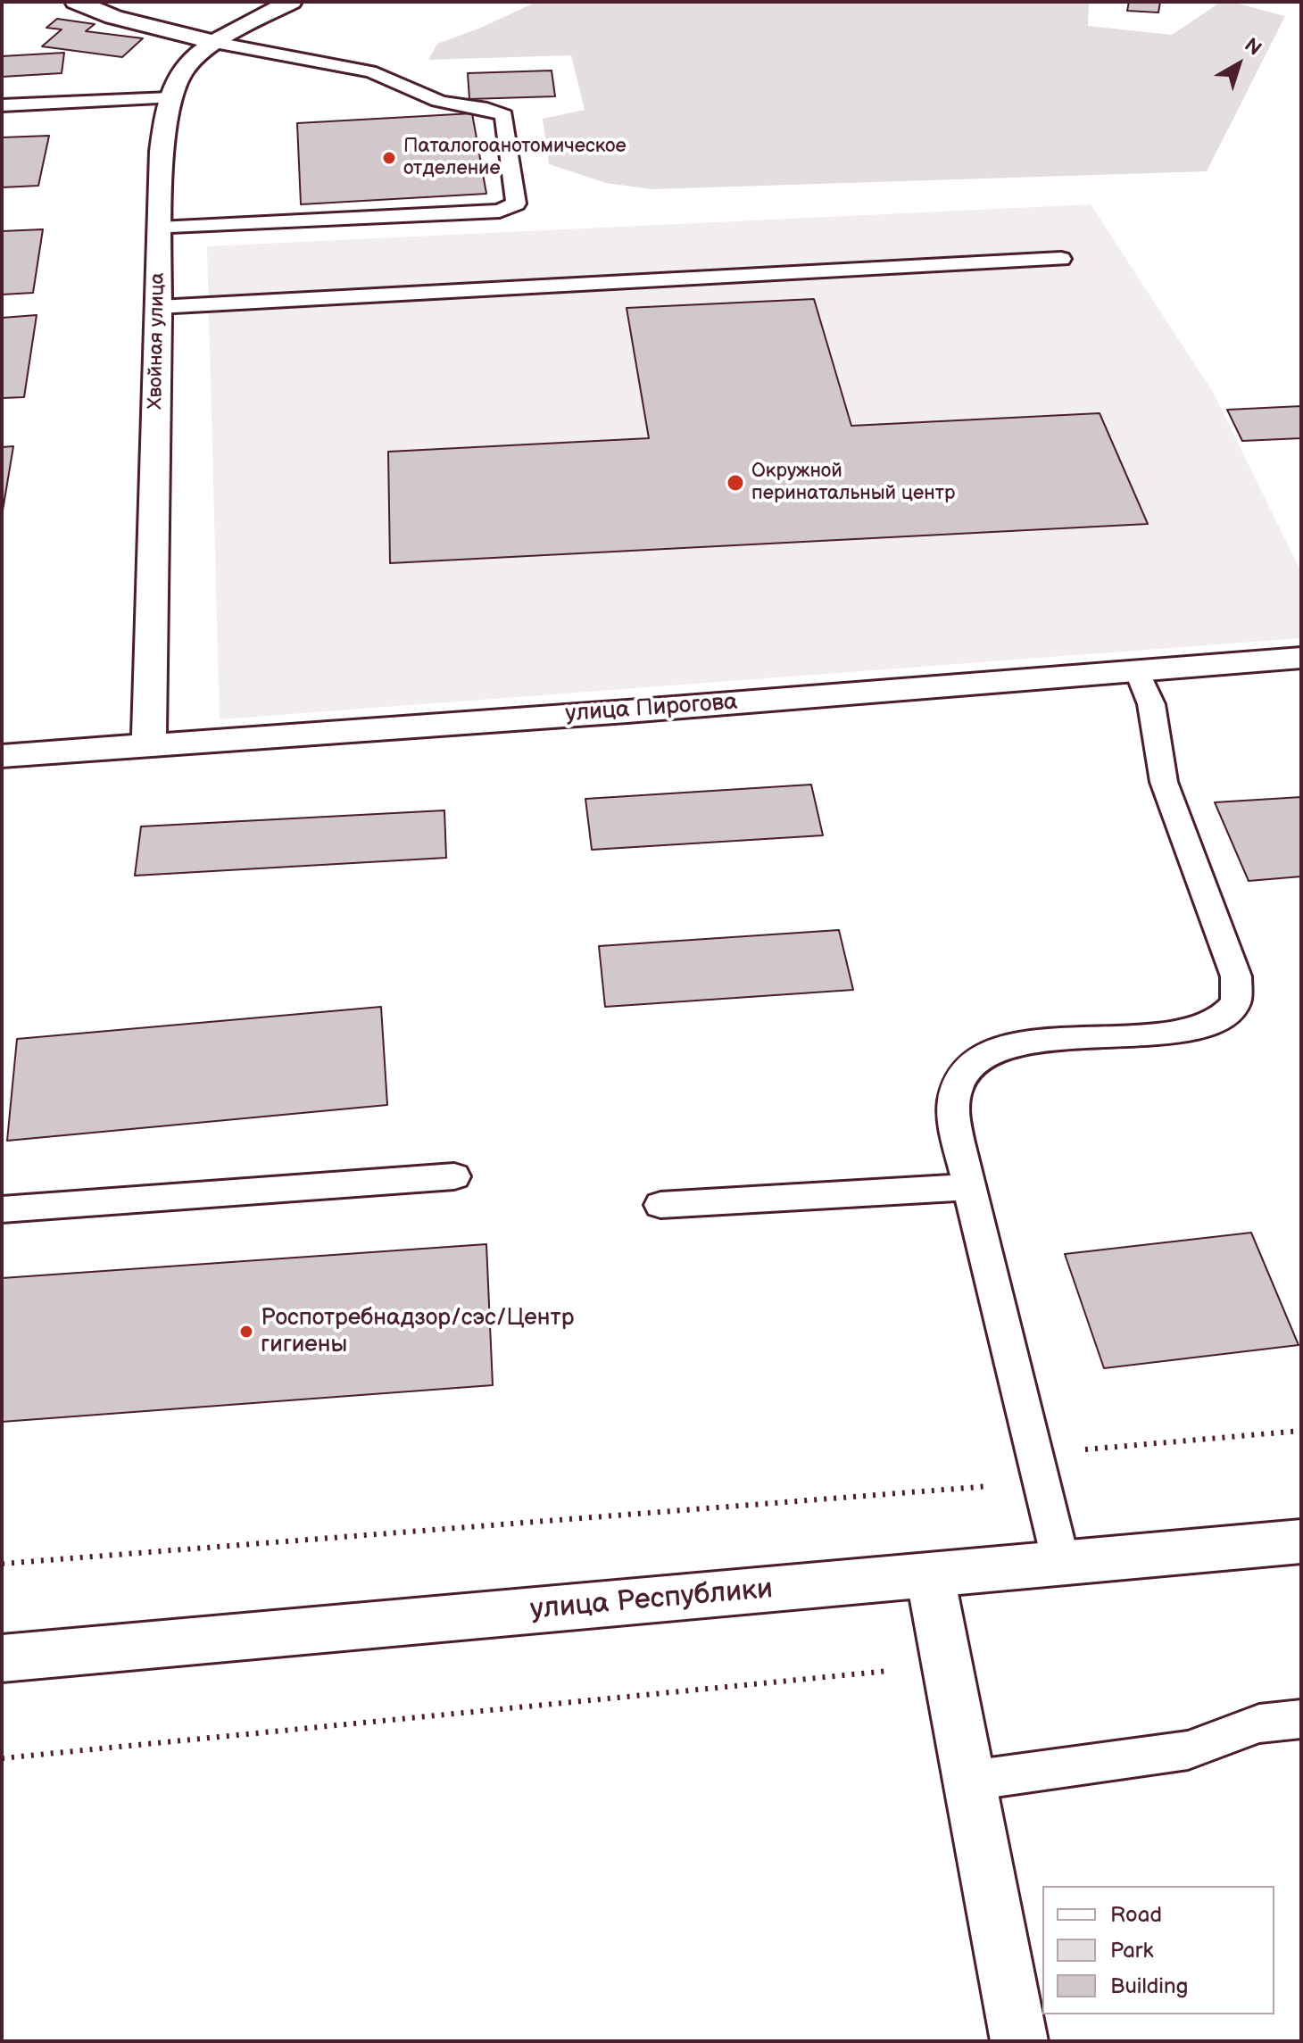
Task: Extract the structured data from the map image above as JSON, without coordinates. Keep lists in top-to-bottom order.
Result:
{
  "streets": {
    "street": ["Хвойная улица", "улица Пирогова", "улица Республики"]
  },
  "crossings": [
    ["Хвойная улица", "улица Пирогова"]
  ],
  "places": ["Паталогоанотомическое отделение", "Окружной перинатальный центр", "Роспотребнадзор/сэс/Центр гигиены"],
  "legend": ["Road", "Park", "Building"],
  "north": "top right"
}
